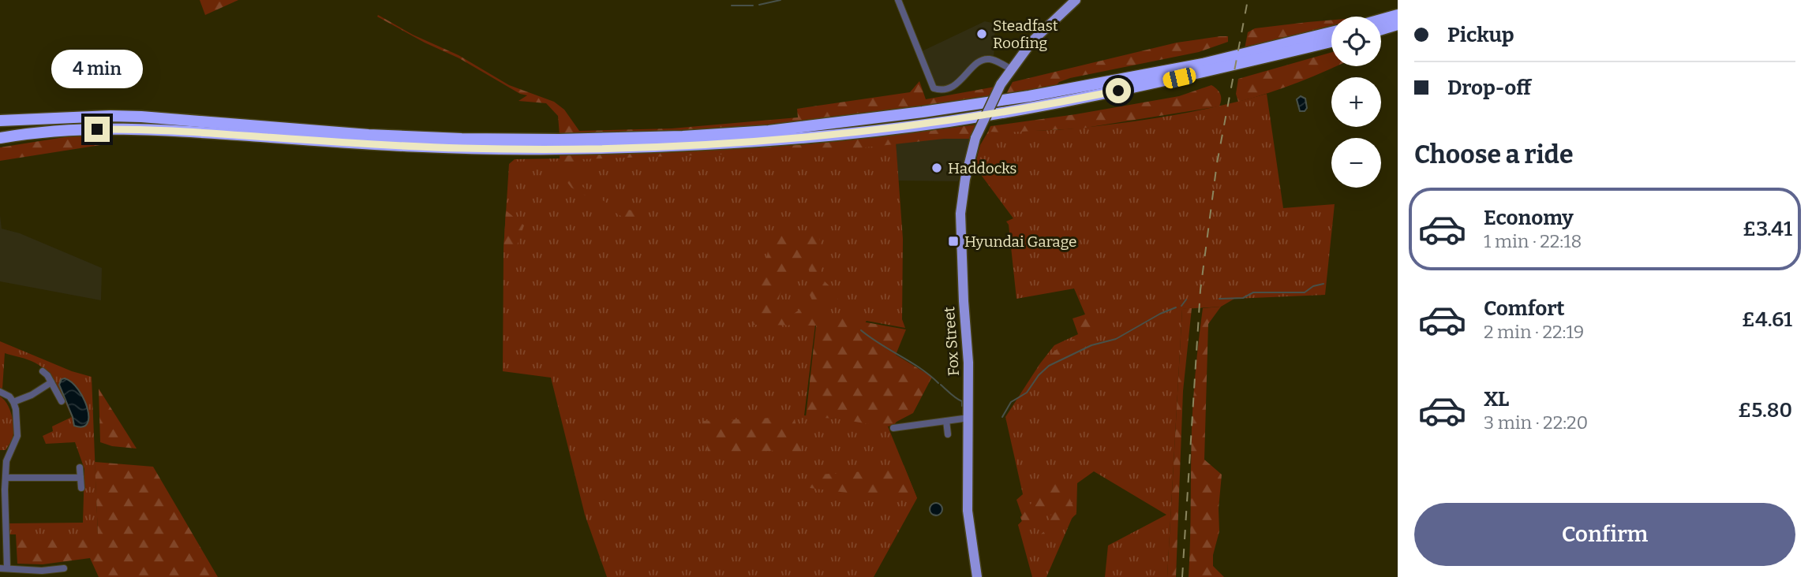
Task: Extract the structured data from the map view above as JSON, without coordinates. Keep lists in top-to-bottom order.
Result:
{
  "streets": {
    "main road": ["Fox Street"]
  },
  "places": {
    "other": ["Steadfast Roofing", "Haddocks"],
    "transit": ["Hyundai Garage"]
  },
  "page": {
    "banner": ["Pickup", "Drop-off"],
    "map_buttons": ["+", "−"],
    "bubble": "4 min",
    "heading": "Choose a ride",
    "list": [
      {
        "name": "Economy",
        "note": "1 min · 22:18",
        "value": "£3.41"
      },
      {
        "name": "Comfort",
        "note": "2 min · 22:19",
        "value": "£4.61"
      },
      {
        "name": "XL",
        "note": "3 min · 22:20",
        "value": "£5.80"
      }
    ],
    "buttons": "Confirm"
  }
}
